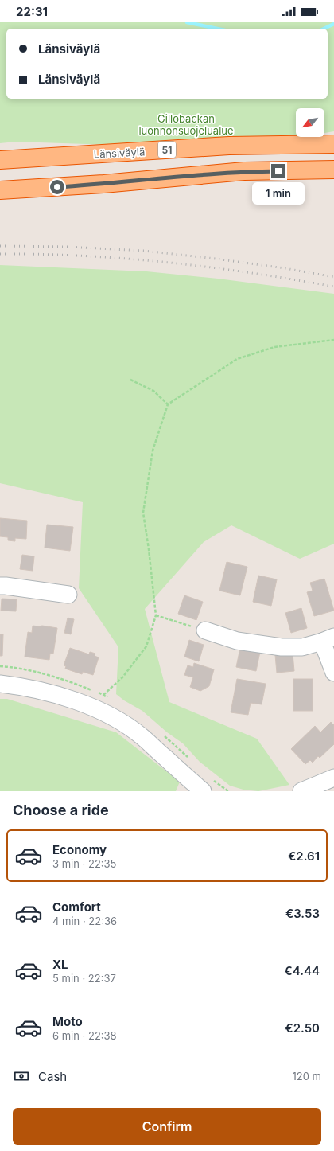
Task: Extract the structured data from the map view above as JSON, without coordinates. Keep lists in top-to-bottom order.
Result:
{
  "streets": {
    "highway": ["51", "Länsiväylä"]
  },
  "parks": ["Gillobackan luonnonsuojelualue"],
  "north": "bottom left",
  "page": {
    "status": "22:31",
    "banner": ["Länsiväylä", "Länsiväylä"],
    "bubble": "1 min",
    "heading": "Choose a ride",
    "list": [
      {
        "name": "Economy",
        "note": "3 min · 22:35",
        "value": "€2.61"
      },
      {
        "name": "Comfort",
        "note": "4 min · 22:36",
        "value": "€3.53"
      },
      {
        "name": "XL",
        "note": "5 min · 22:37",
        "value": "€4.44"
      },
      {
        "name": "Moto",
        "note": "6 min · 22:38",
        "value": "€2.50"
      }
    ],
    "pay": ["Cash", "120 m"],
    "buttons": "Confirm"
  }
}
